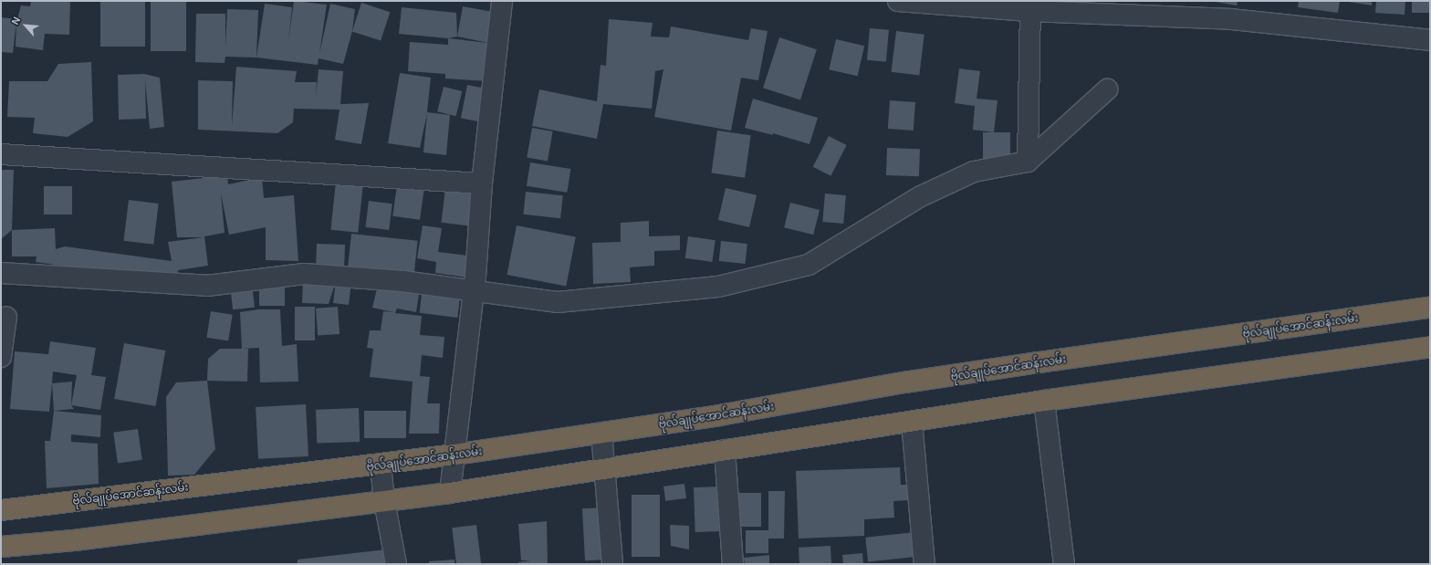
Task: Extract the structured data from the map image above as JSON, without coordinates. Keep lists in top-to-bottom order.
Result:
{
  "streets": {
    "highway": ["ဗိုလ်ချုပ်အောင်ဆန်းလမ်း"]
  },
  "north": "top left"
}
